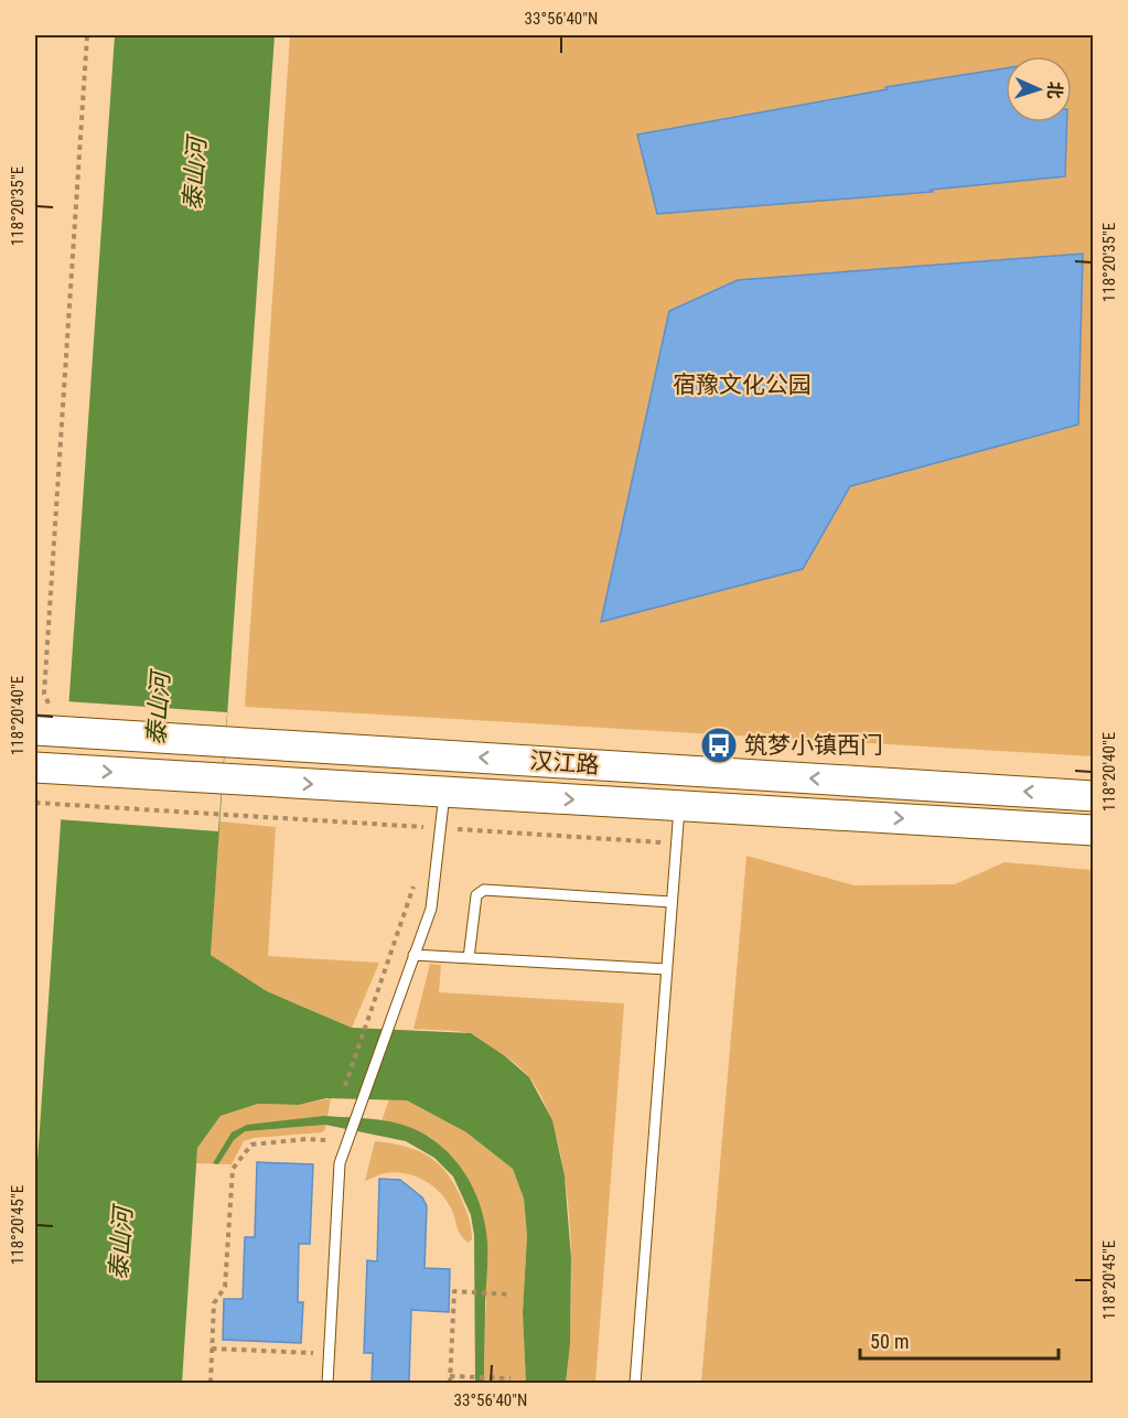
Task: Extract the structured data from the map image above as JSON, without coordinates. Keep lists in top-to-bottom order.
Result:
{
  "streets": {
    "street": ["汉江路"]
  },
  "water": ["泰山河"],
  "parks": ["宿豫文化公园"],
  "places": {
    "bus stop": ["筑梦小镇西门"]
  },
  "scale_bar": "50 m",
  "north": "right",
  "coordinates": [
    "33°56'40\"N",
    "118°20'35\"E",
    "118°20'40\"E",
    "118°20'45\"E"
  ]
}
